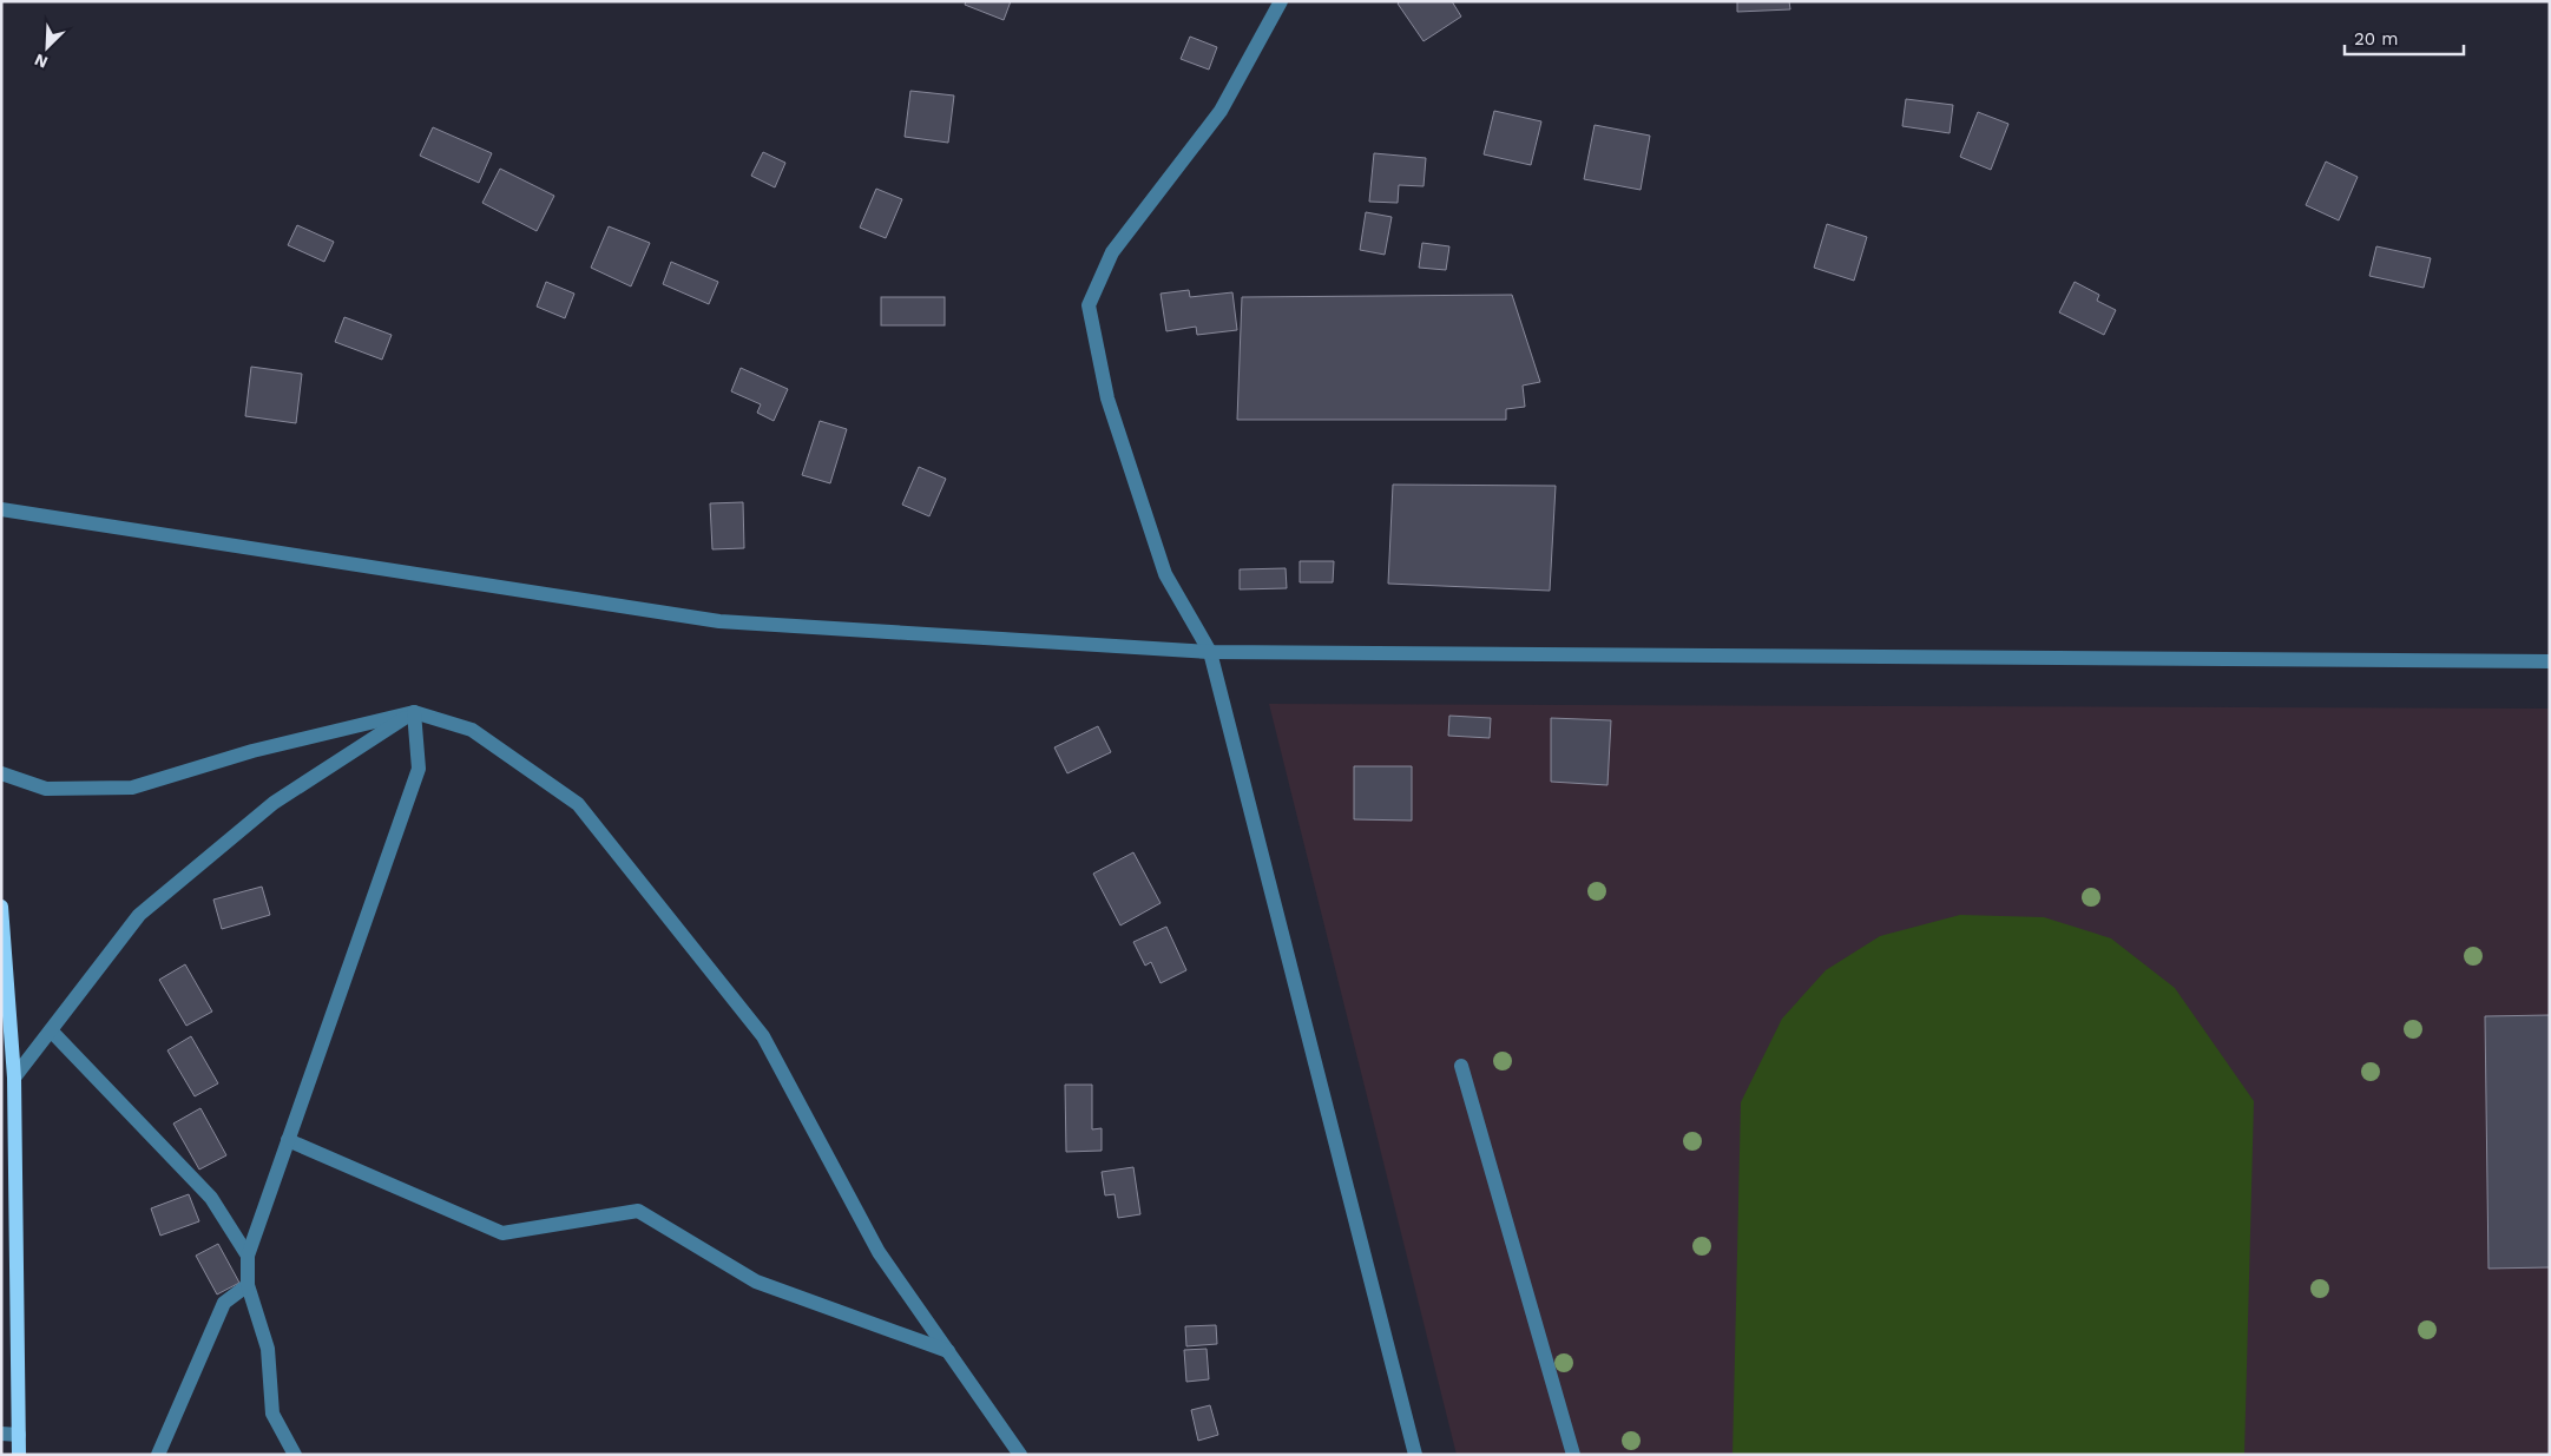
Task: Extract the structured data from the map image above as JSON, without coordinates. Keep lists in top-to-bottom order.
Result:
{
  "scale_bar": "20 m",
  "north": "bottom left"
}
